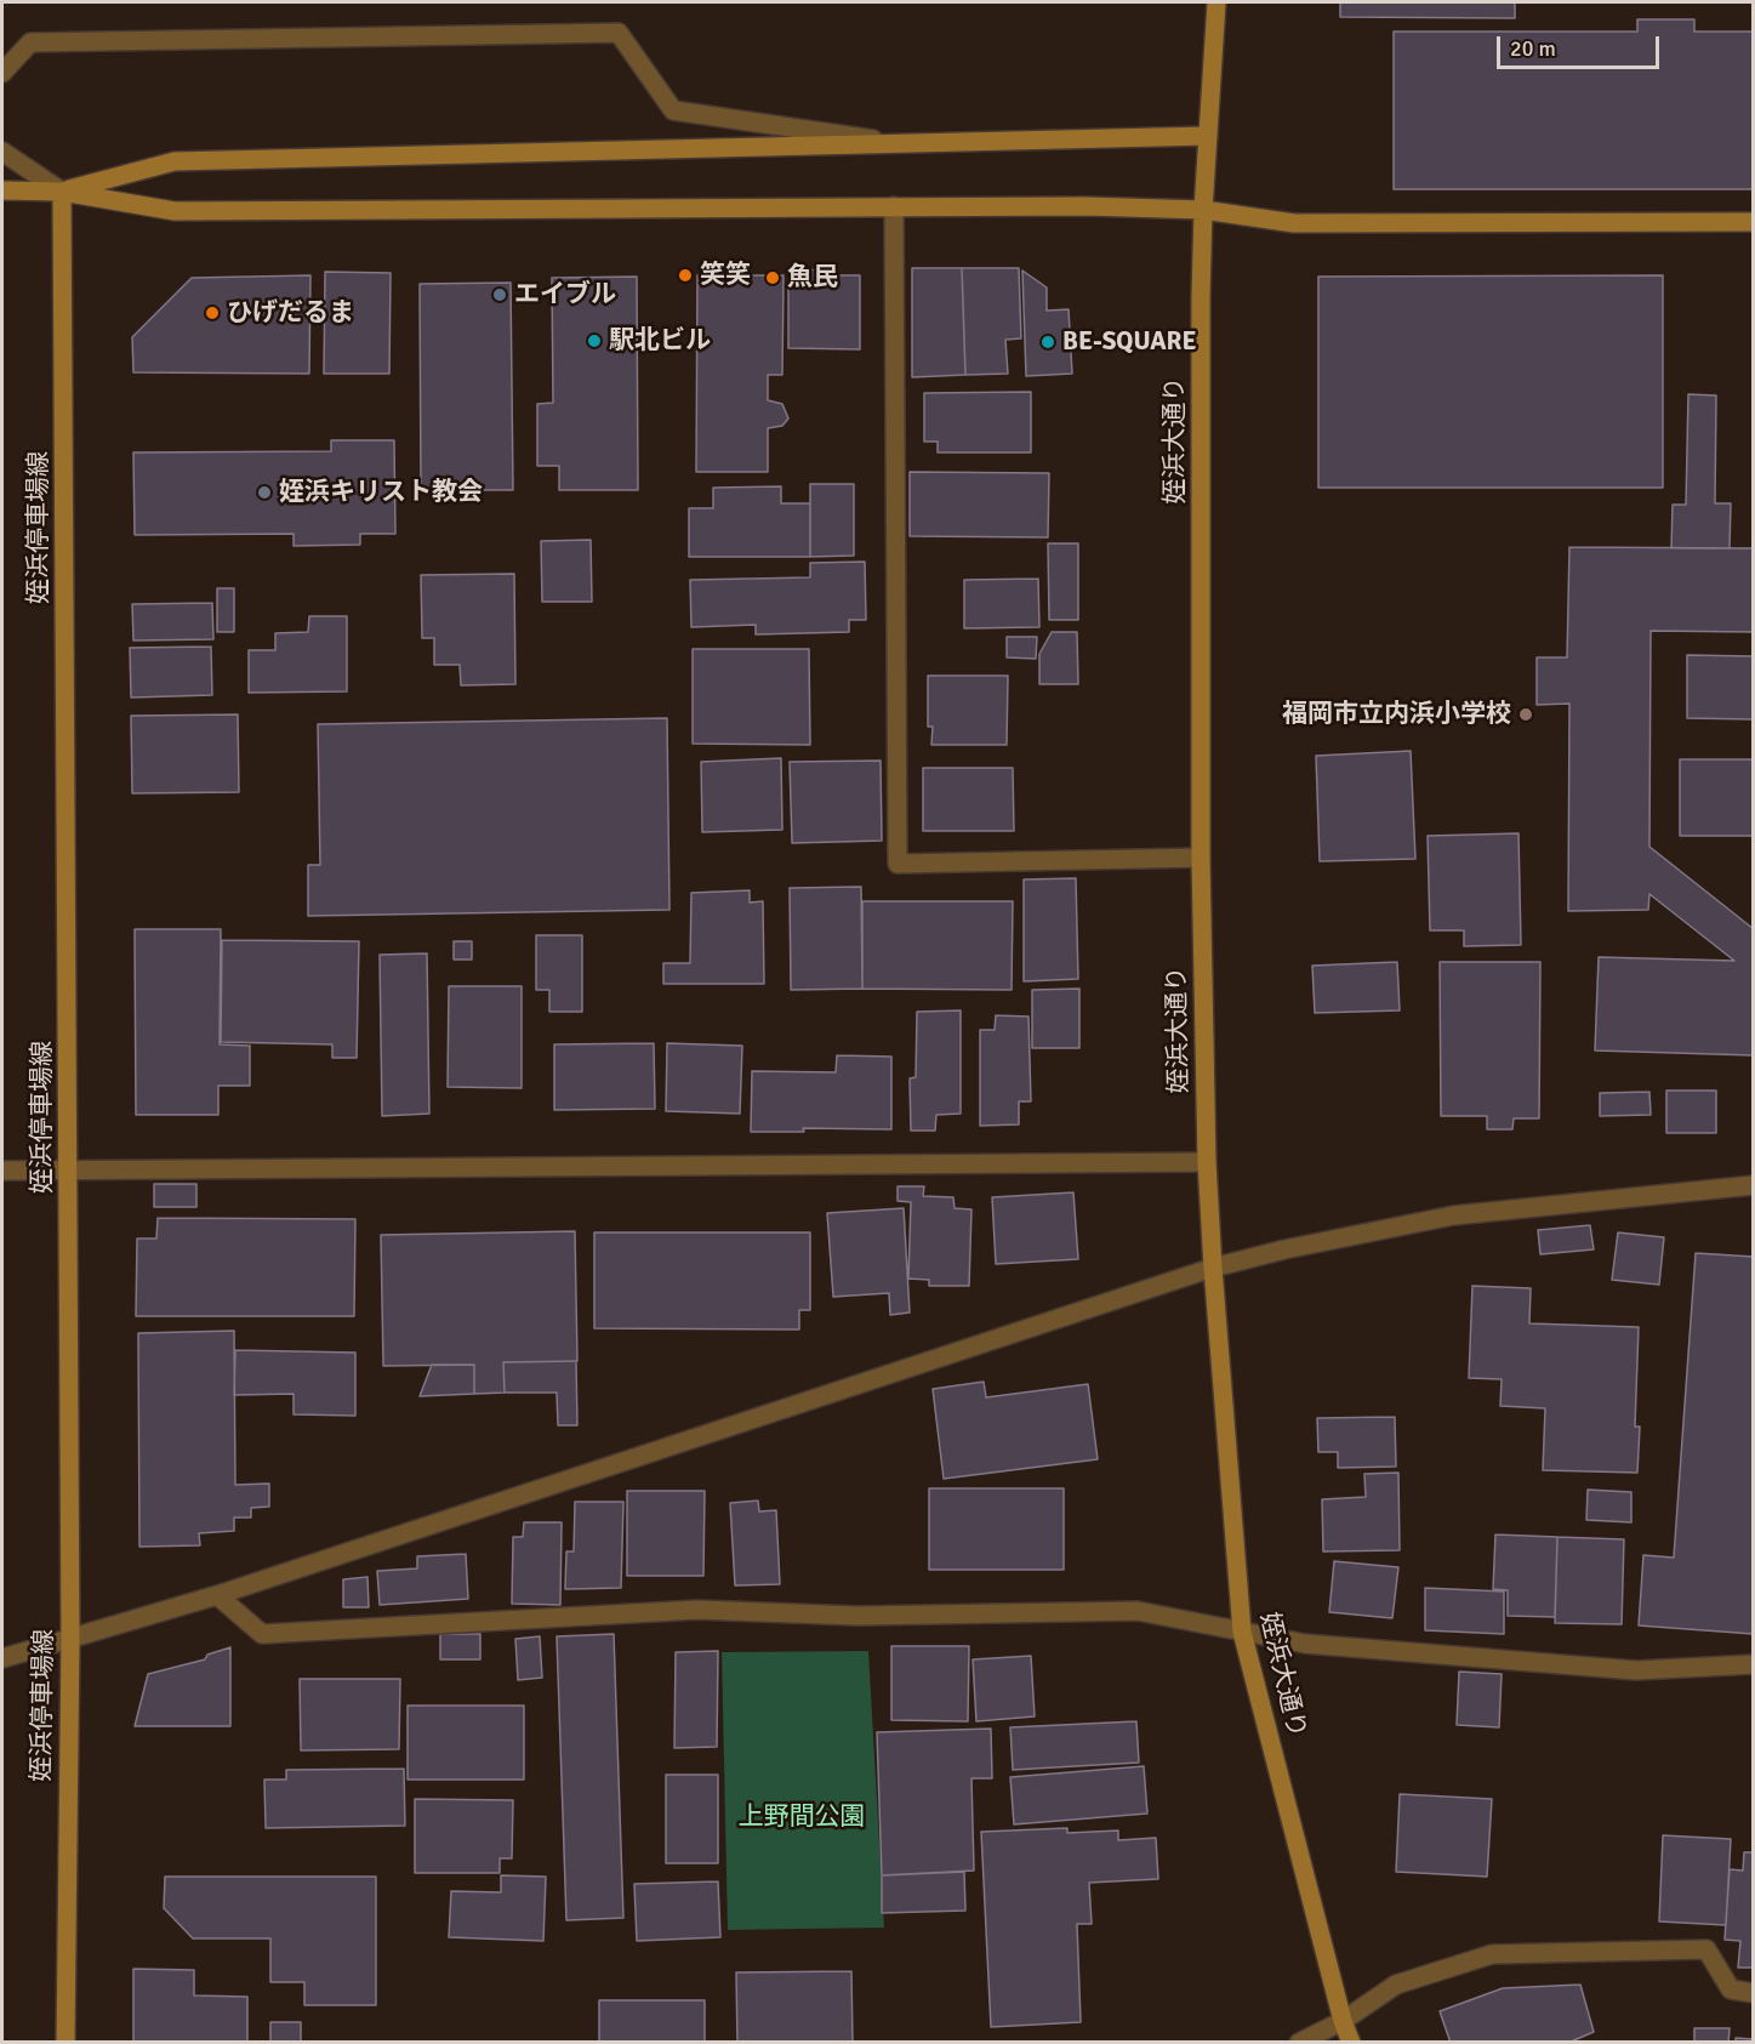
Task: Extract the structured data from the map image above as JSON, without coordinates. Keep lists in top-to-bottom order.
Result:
{
  "streets": {
    "street": ["姪浜大通り", "姪浜停車場線"]
  },
  "parks": ["上野間公園"],
  "places": [
    "笑笑",
    "魚民",
    "エイブル",
    "ひげだるま",
    "駅北ビル",
    "BE-SQUARE",
    "姪浜キリスト教会",
    "福岡市立内浜小学校"
  ],
  "scale_bar": "20 m"
}
